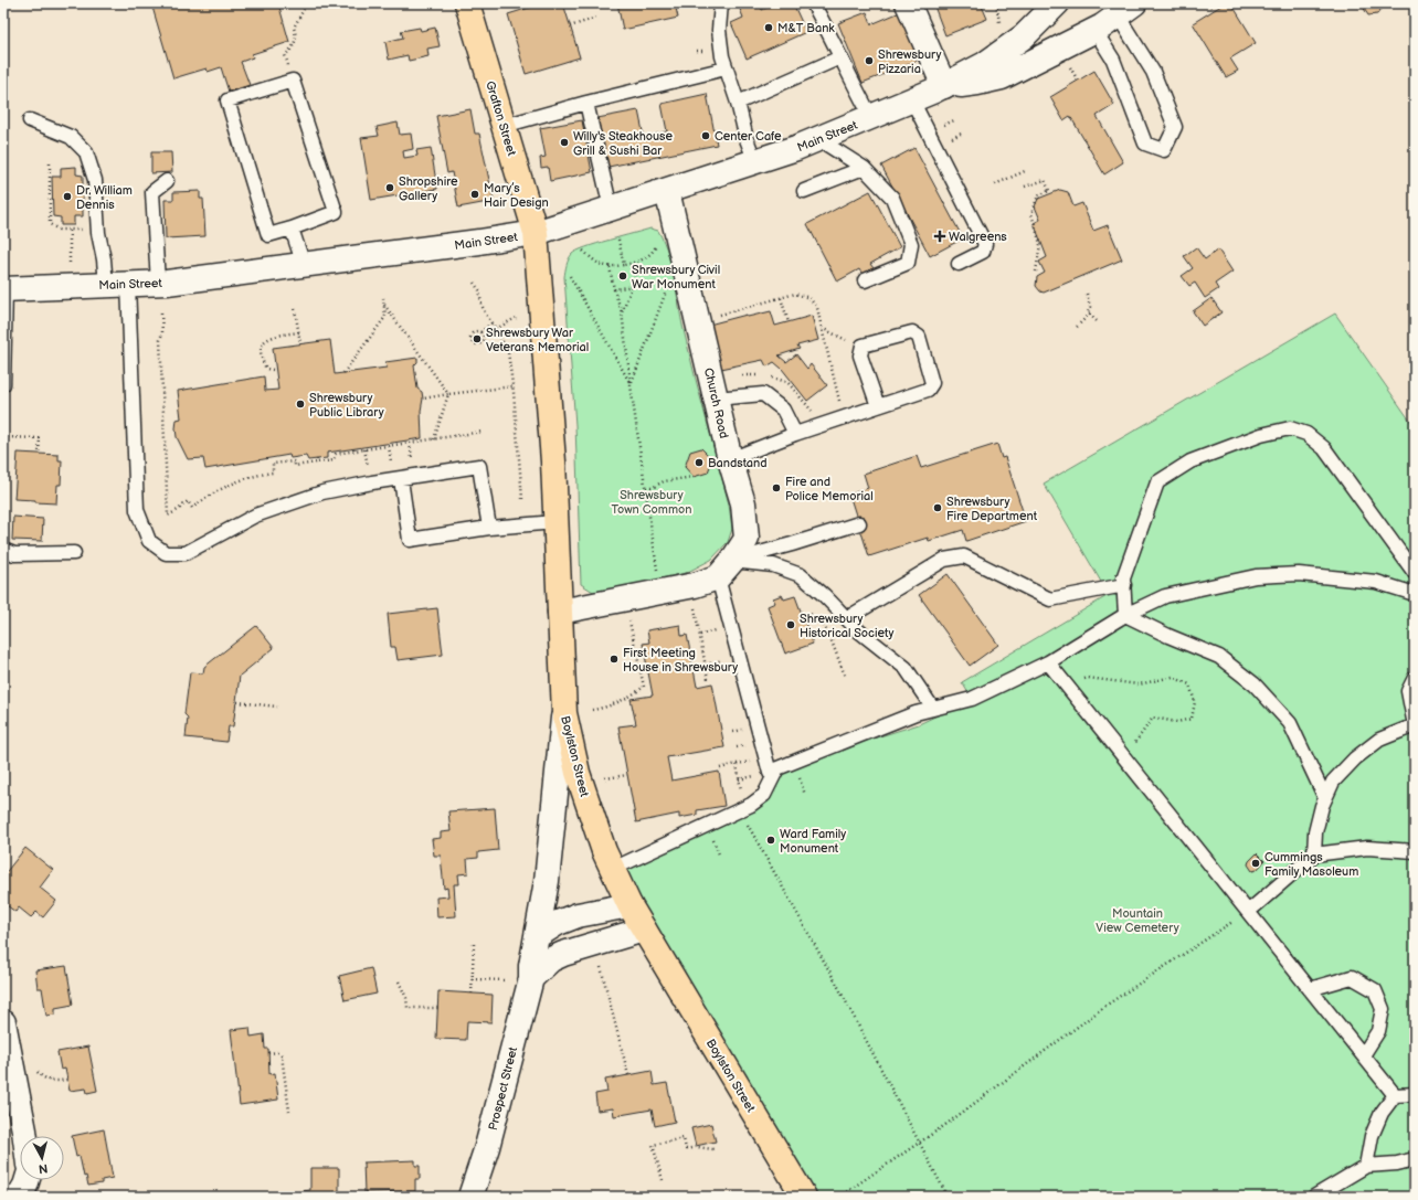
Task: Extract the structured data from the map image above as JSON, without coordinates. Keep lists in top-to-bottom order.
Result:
{
  "streets": {
    "main road": ["Grafton Street", "Boylston Street"],
    "street": ["Main Street", "Church Road", "Prospect Street"]
  },
  "crossings": [
    ["Grafton Street", "Main Street"],
    ["Grafton Street", "Boylston Street"],
    ["Main Street", "Church Road"],
    ["Main Street", "Boylston Street"],
    ["Boylston Street", "Prospect Street"]
  ],
  "parks": ["Shrewsbury Town Common", "Mountain View Cemetery"],
  "places": {
    "other": [
      "M&T Bank",
      "Shrewsbury Pizzaria",
      "Center Cafe",
      "Willy's Steakhouse Grill & Sushi Bar",
      "Shropshire Gallery",
      "Mary’s Hair Design",
      "Dr. William Dennis",
      "Shrewsbury Civil War Monument",
      "Shrewsbury War Veterans Memorial",
      "Shrewsbury Public Library",
      "Bandstand",
      "Fire and Police Memorial",
      "Shrewsbury Fire Department",
      "Shrewsbury Historical Society",
      "First Meeting House in Shrewsbury",
      "Ward Family Monument",
      "Cummings Family Masoleum"
    ],
    "health": ["Walgreens"]
  },
  "north": "bottom"
}
